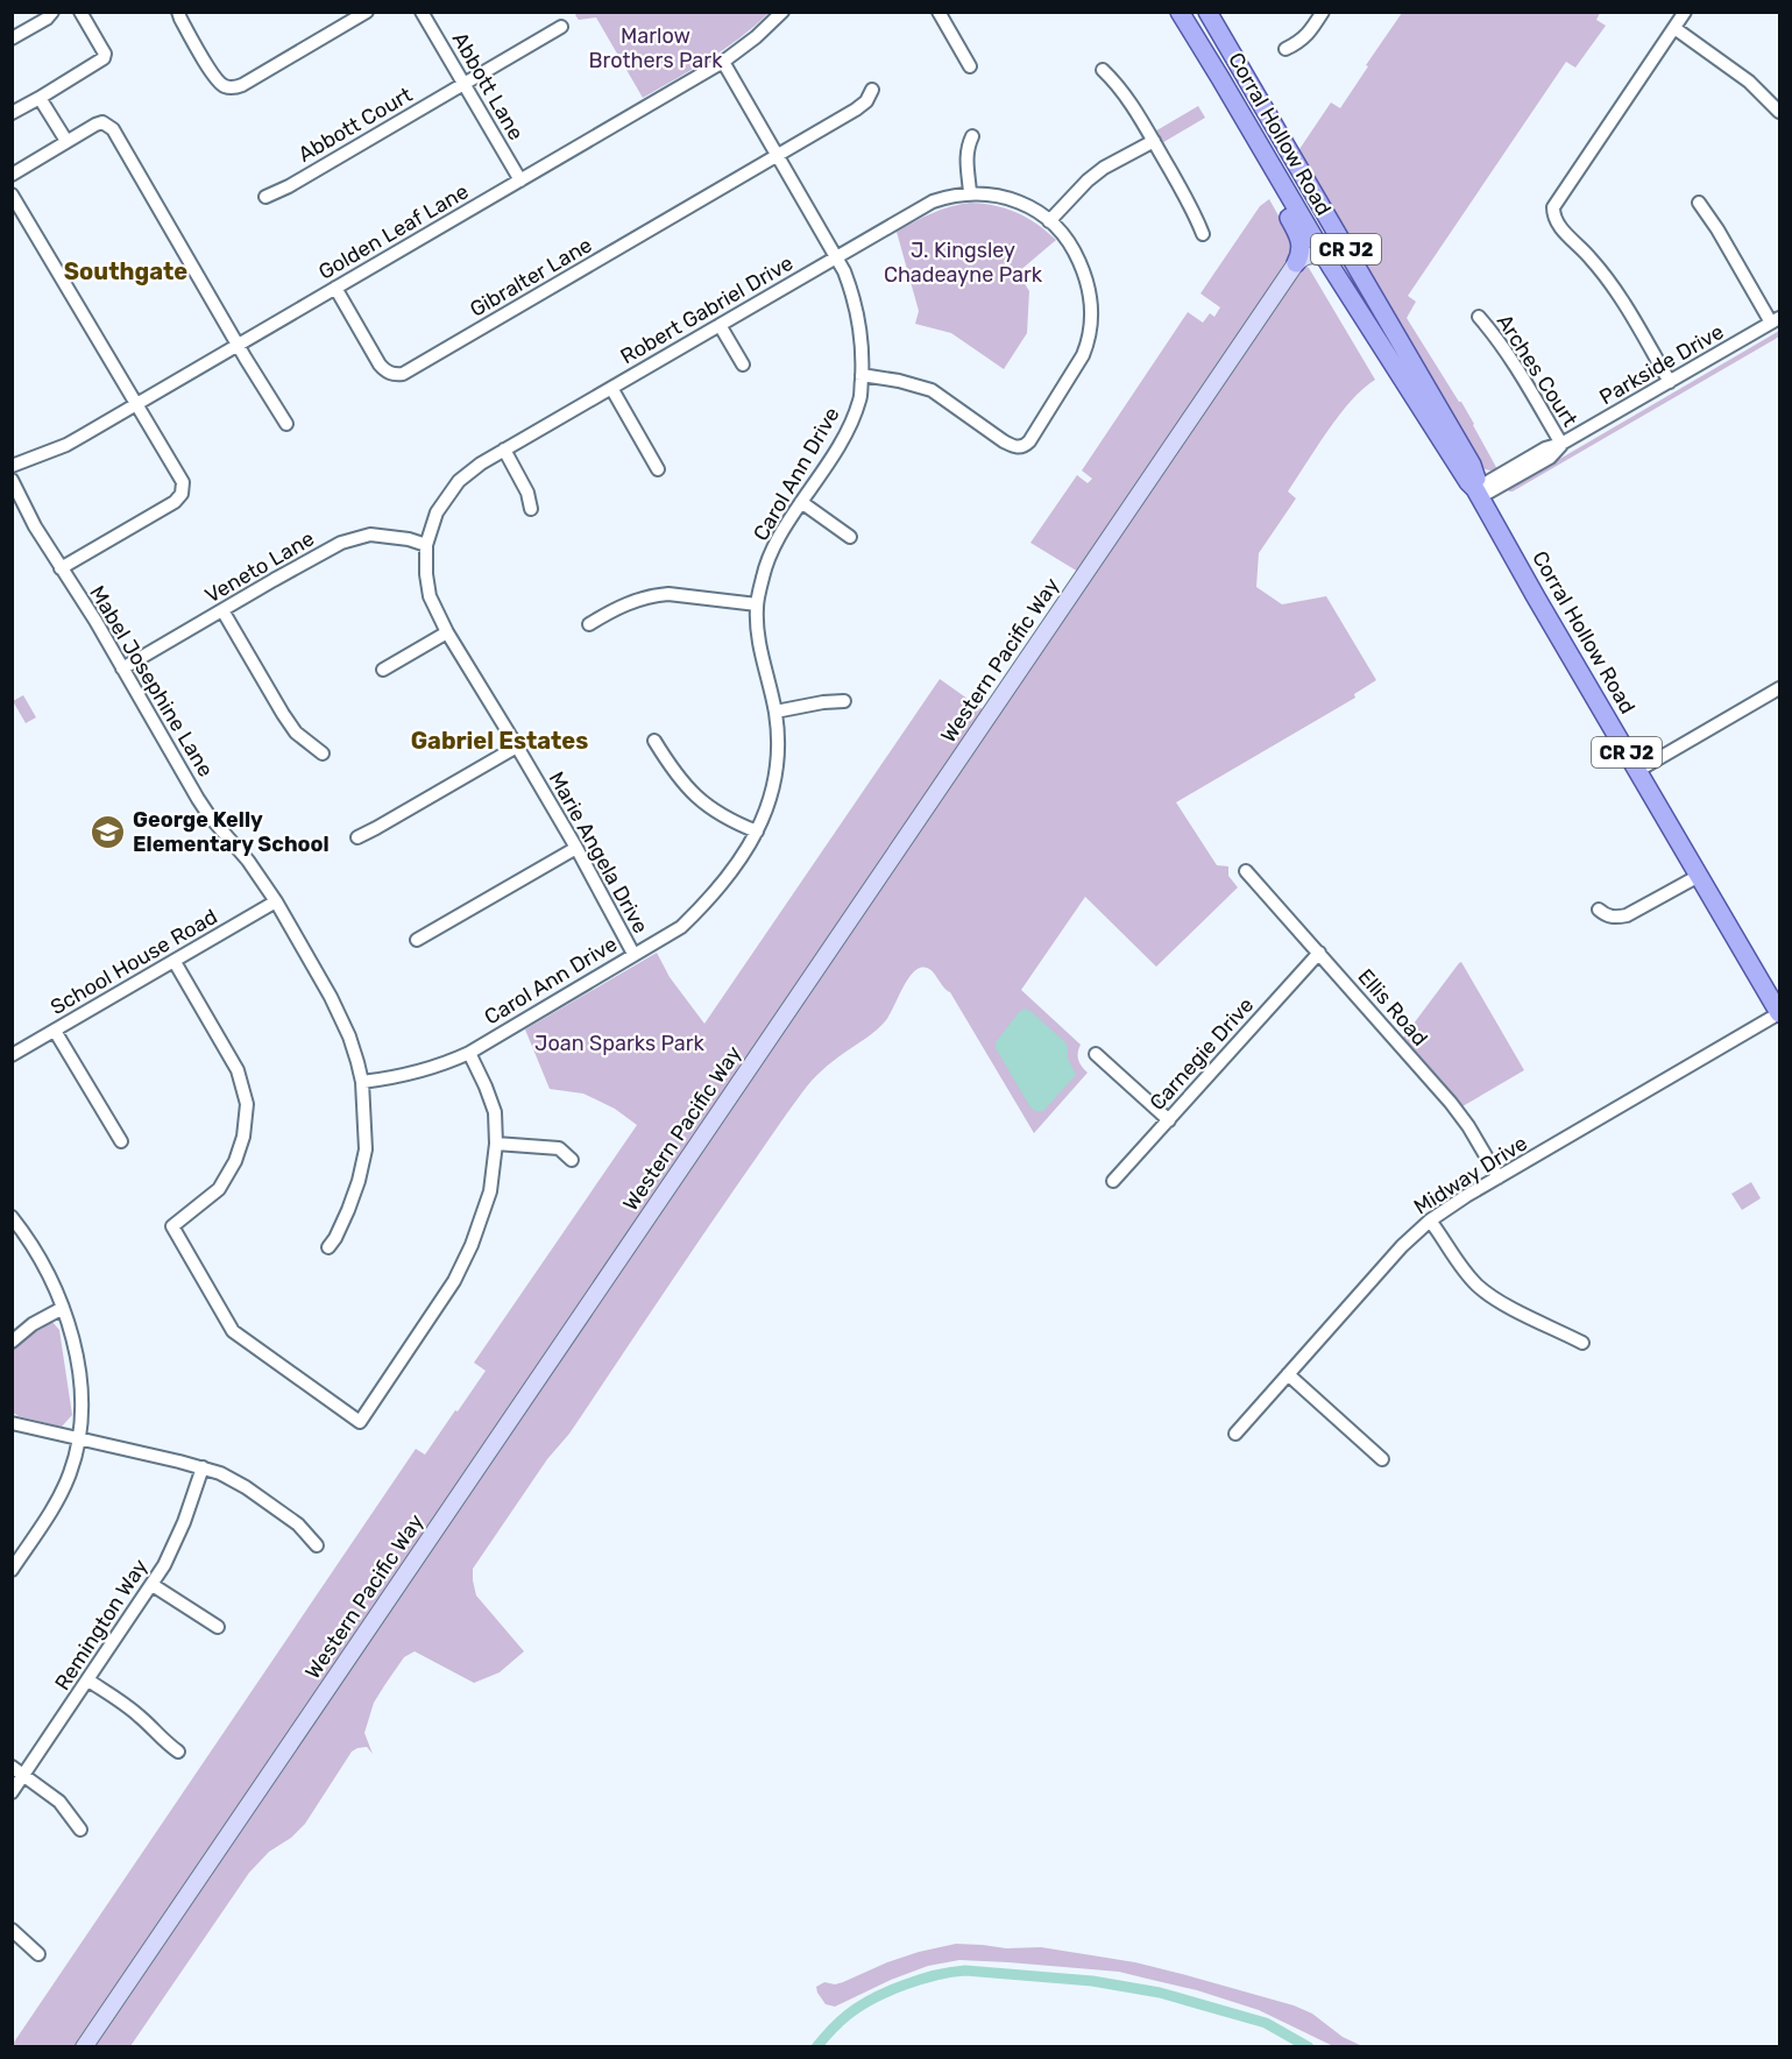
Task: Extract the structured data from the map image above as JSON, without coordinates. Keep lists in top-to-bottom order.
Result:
{
  "streets": {
    "main road": ["Corral Hollow Road", "CR J2"],
    "street": [
      "Abbott Lane",
      "Abbott Court",
      "Golden Leaf Lane",
      "Gibralter Lane",
      "Robert Gabriel Drive",
      "Parkside Drive",
      "Arches Court",
      "Carol Ann Drive",
      "Veneto Lane",
      "Western Pacific Way",
      "Mabel Josephine Lane",
      "Marie Angela Drive",
      "School House Road",
      "Ellis Road",
      "Carnegie Drive",
      "Midway Drive",
      "Remington Way"
    ]
  },
  "crossings": [
    ["Abbott Lane", "Abbott Court"],
    ["Abbott Lane", "Golden Leaf Lane"],
    ["Corral Hollow Road", "Parkside Drive"],
    ["Corral Hollow Road", "Midway Drive"],
    ["Golden Leaf Lane", "Gibralter Lane"],
    ["Golden Leaf Lane", "Carol Ann Drive"],
    ["Gibralter Lane", "Carol Ann Drive"],
    ["Robert Gabriel Drive", "Carol Ann Drive"],
    ["Robert Gabriel Drive", "Veneto Lane"],
    ["Robert Gabriel Drive", "Marie Angela Drive"],
    ["Parkside Drive", "Arches Court"],
    ["Carol Ann Drive", "Mabel Josephine Lane"],
    ["Carol Ann Drive", "Marie Angela Drive"],
    ["Veneto Lane", "Mabel Josephine Lane"],
    ["Veneto Lane", "Marie Angela Drive"],
    ["Mabel Josephine Lane", "School House Road"],
    ["Ellis Road", "Carnegie Drive"],
    ["Ellis Road", "Midway Drive"]
  ],
  "districts": ["Southgate", "Gabriel Estates"],
  "parks": ["Marlow Brothers Park", "J. Kingsley Chadeayne Park", "Joan Sparks Park"],
  "places": {
    "school or university": ["George Kelly Elementary School"]
  }
}
